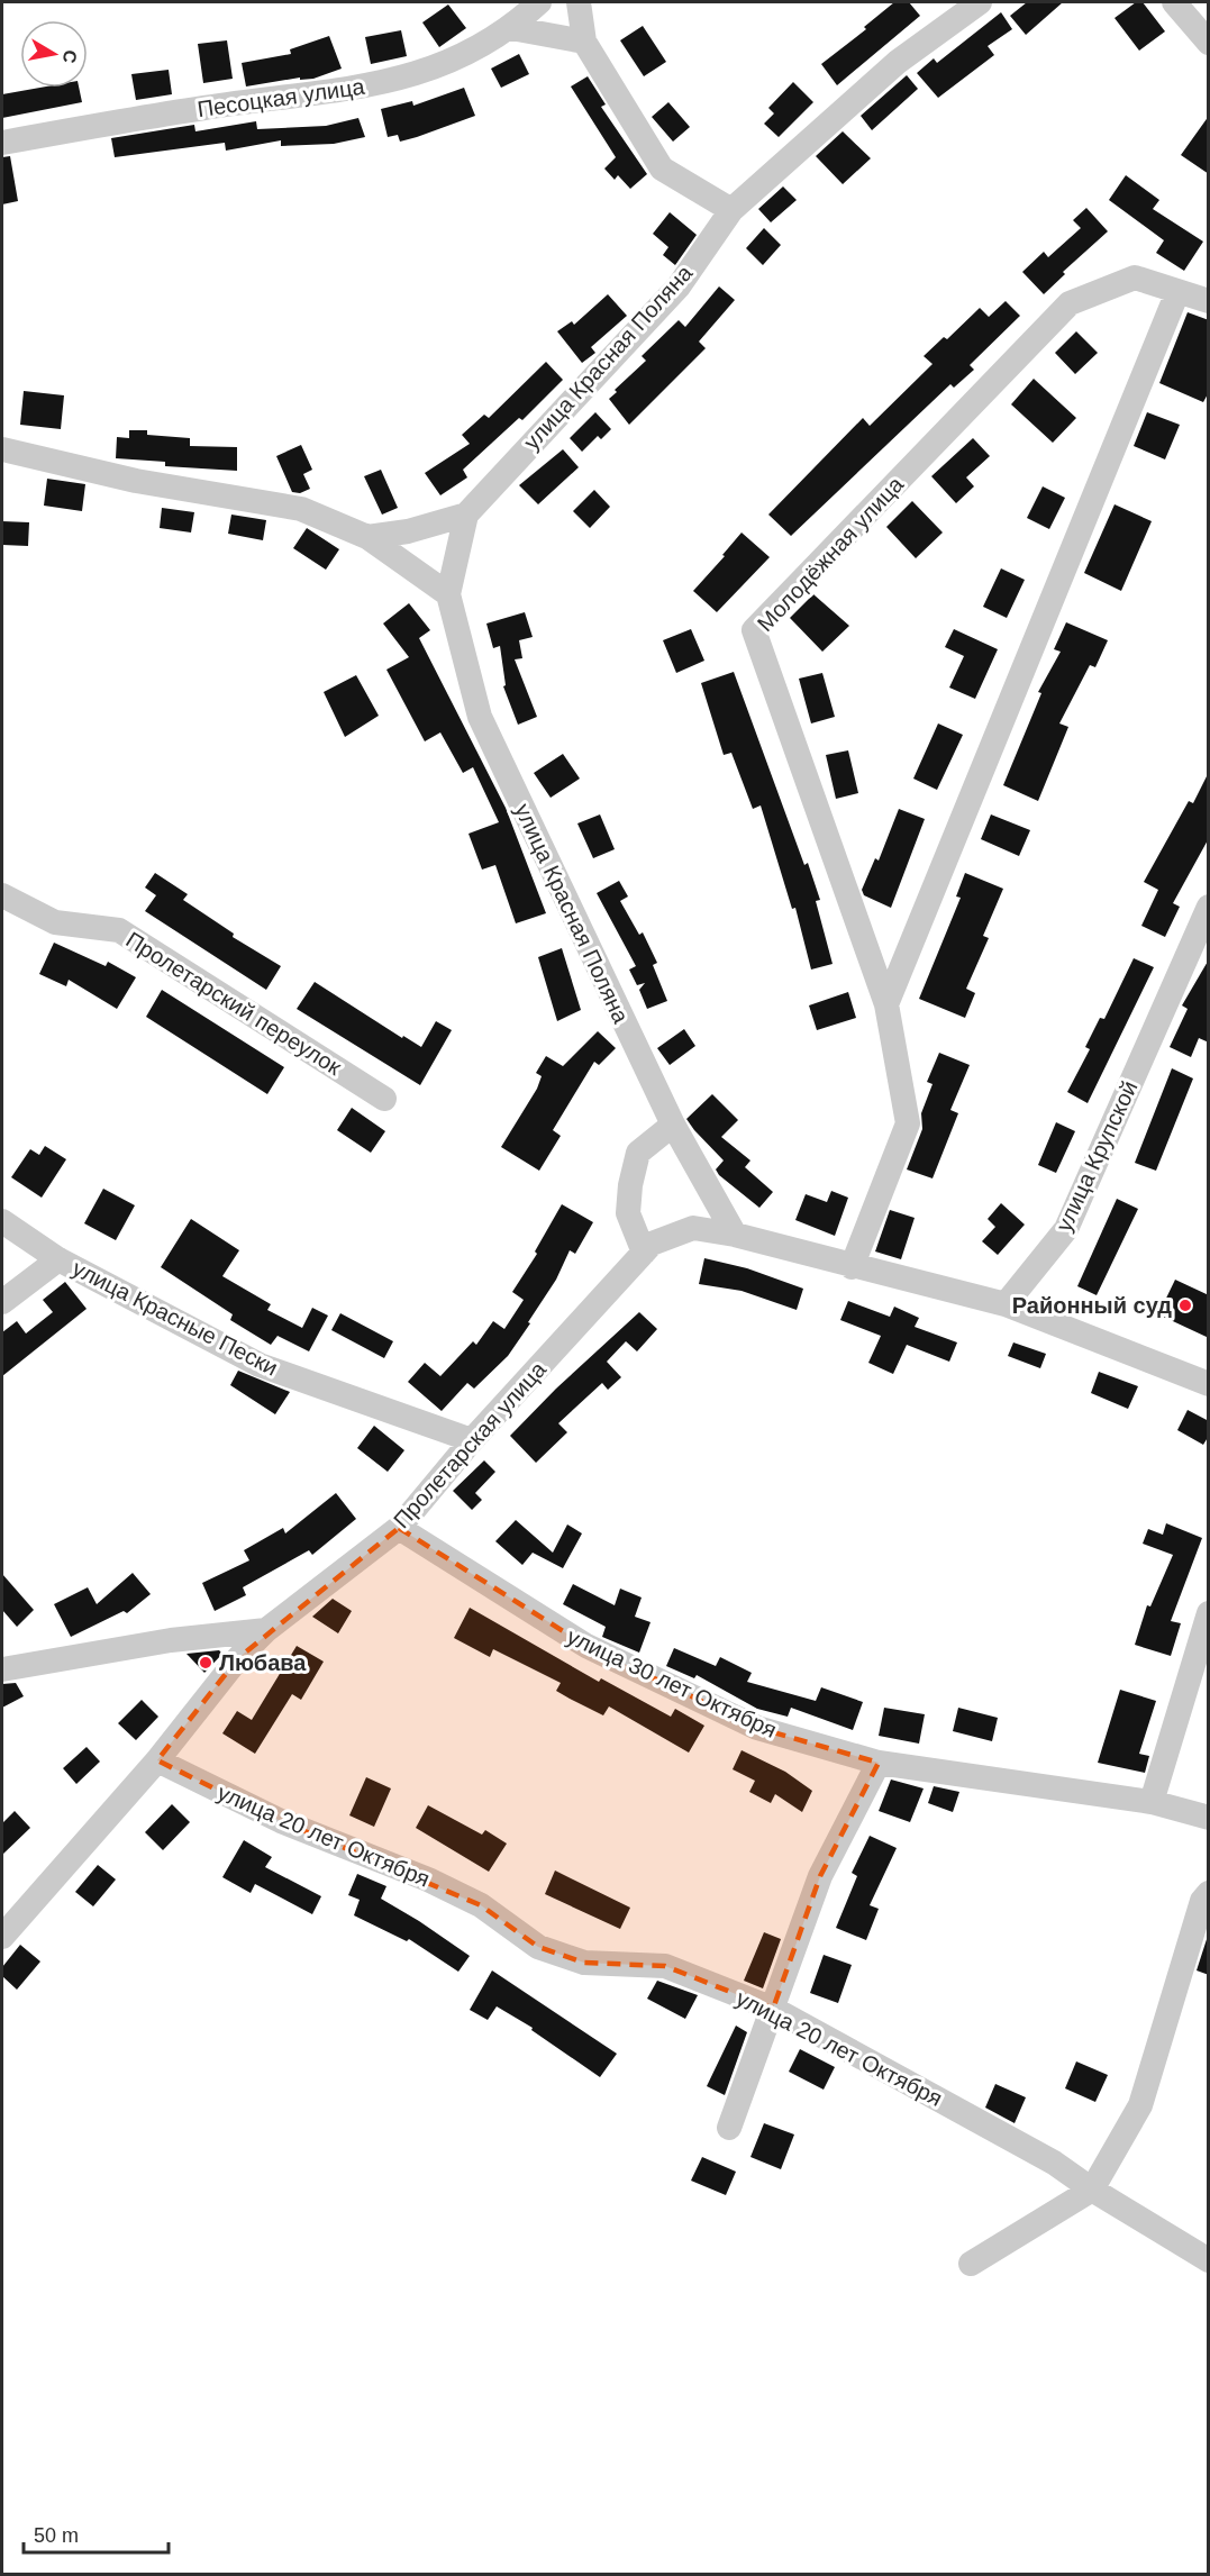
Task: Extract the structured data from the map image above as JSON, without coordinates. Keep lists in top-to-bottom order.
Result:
{
  "streets": {
    "street": [
      "Песоцкая улица",
      "улица Красная Поляна",
      "Молодёжная улица",
      "Пролетарский переулок",
      "улица Крупской",
      "улица Красные Пески",
      "Пролетарская улица",
      "улица 30 лет Октября",
      "улица 20 лет Октября"
    ]
  },
  "crossings": [
    ["улица Красная Поляна", "Пролетарская улица"],
    ["Молодёжная улица", "Пролетарская улица"],
    ["улица Красные Пески", "Пролетарская улица"],
    ["Пролетарская улица", "улица 30 лет Октября"],
    ["Пролетарская улица", "улица 20 лет Октября"]
  ],
  "places": ["Районный суд", "Любава"],
  "scale_bar": "50 m",
  "north": "right"
}
